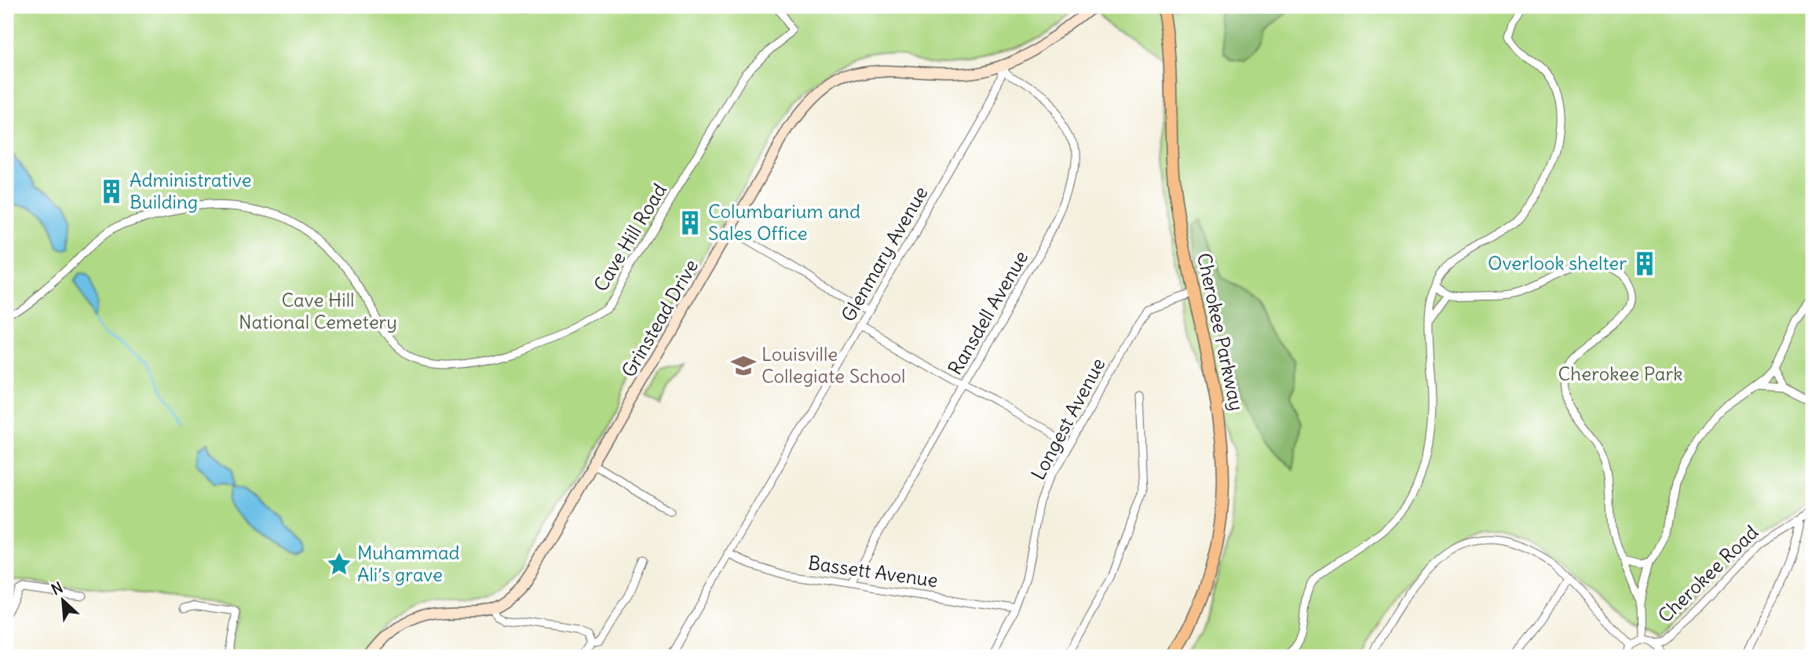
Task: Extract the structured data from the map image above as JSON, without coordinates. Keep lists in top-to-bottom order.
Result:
{
  "streets": {
    "main road": ["Grinstead Drive", "Cherokee Parkway"],
    "street": [
      "Cave Hill Road",
      "Glenmary Avenue",
      "Ransdell Avenue",
      "Longest Avenue",
      "Bassett Avenue",
      "Cherokee Road"
    ]
  },
  "crossings": [
    ["Glenmary Avenue", "Ransdell Avenue"],
    ["Glenmary Avenue", "Grinstead Drive"],
    ["Glenmary Avenue", "Bassett Avenue"],
    ["Ransdell Avenue", "Grinstead Drive"],
    ["Ransdell Avenue", "Bassett Avenue"],
    ["Cherokee Parkway", "Longest Avenue"],
    ["Longest Avenue", "Bassett Avenue"]
  ],
  "parks": ["Cave Hill National Cemetery", "Cherokee Park"],
  "places": {
    "building": ["Administrative Building", "Columbarium and Sales Office", "Overlook shelter"],
    "school or university": ["Louisville Collegiate School"],
    "place": ["Muhammad Ali’s grave"]
  },
  "north": "top left"
}
